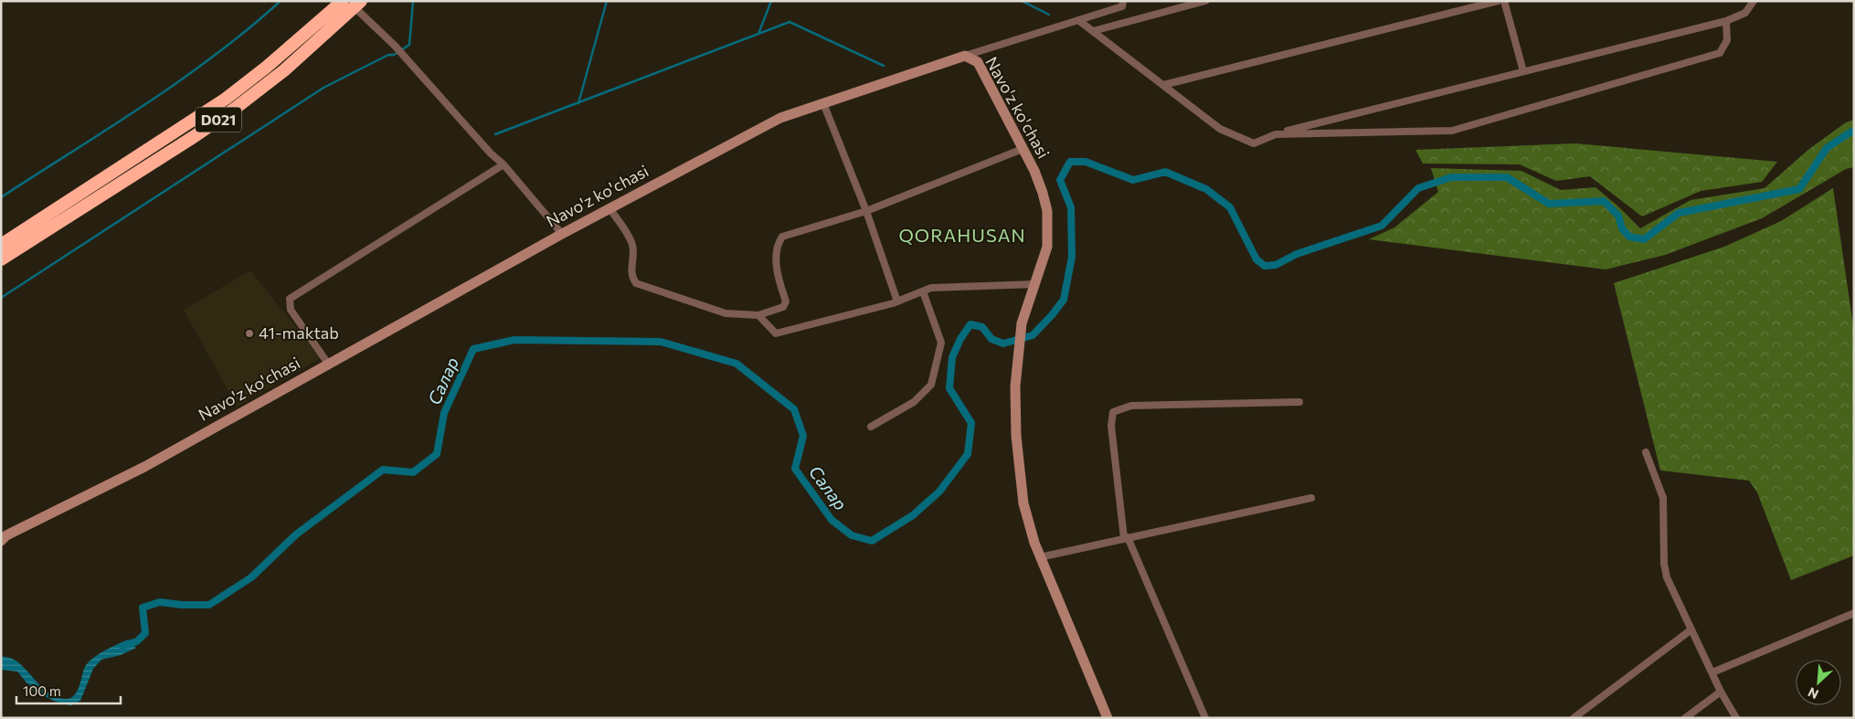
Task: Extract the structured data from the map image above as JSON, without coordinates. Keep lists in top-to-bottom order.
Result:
{
  "streets": {
    "highway": ["D021"],
    "street": ["Navo'z ko'chasi"]
  },
  "districts": ["QORAHUSAN"],
  "water": ["Салар"],
  "places": ["41-maktab"],
  "scale_bar": "100 m",
  "north": "bottom left"
}
